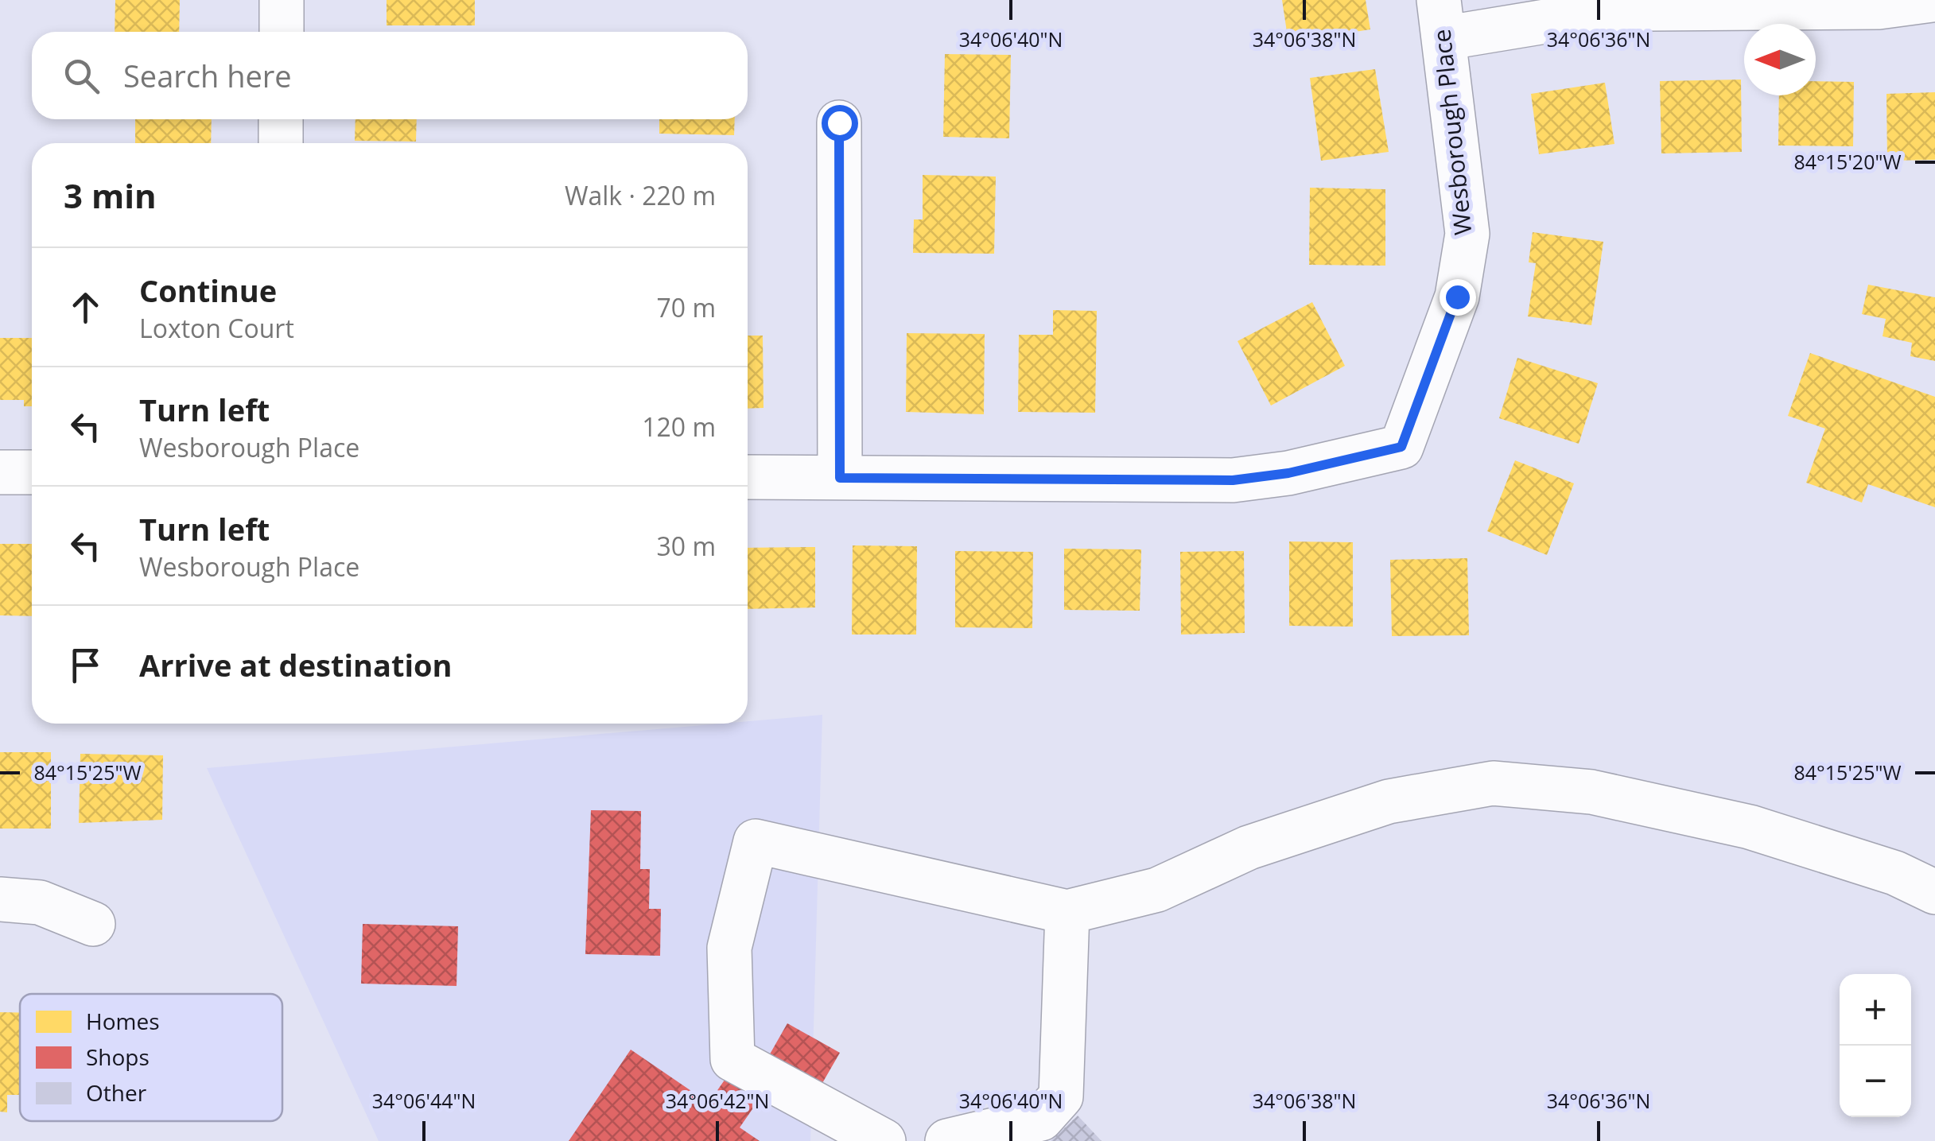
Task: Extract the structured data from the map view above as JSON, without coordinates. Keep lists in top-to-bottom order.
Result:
{
  "streets": {
    "street": ["Wesborough Place"]
  },
  "legend": ["Homes", "Shops", "Other"],
  "north": "left",
  "page": {
    "search": "Search here",
    "heading": ["3 min", "Walk · 220 m"],
    "list": [
      ["Continue", "Loxton Court", "70 m"],
      ["Turn left", "Wesborough Place", "120 m"],
      ["Turn left", "Wesborough Place", "30 m"],
      "Arrive at destination"
    ],
    "map_buttons": ["+", "−"]
  },
  "coordinates": [
    "34°06'40\"N",
    "34°06'38\"N",
    "34°06'36\"N",
    "84°15'20\"W",
    "84°15'25\"W",
    "34°06'44\"N",
    "34°06'42\"N"
  ]
}
